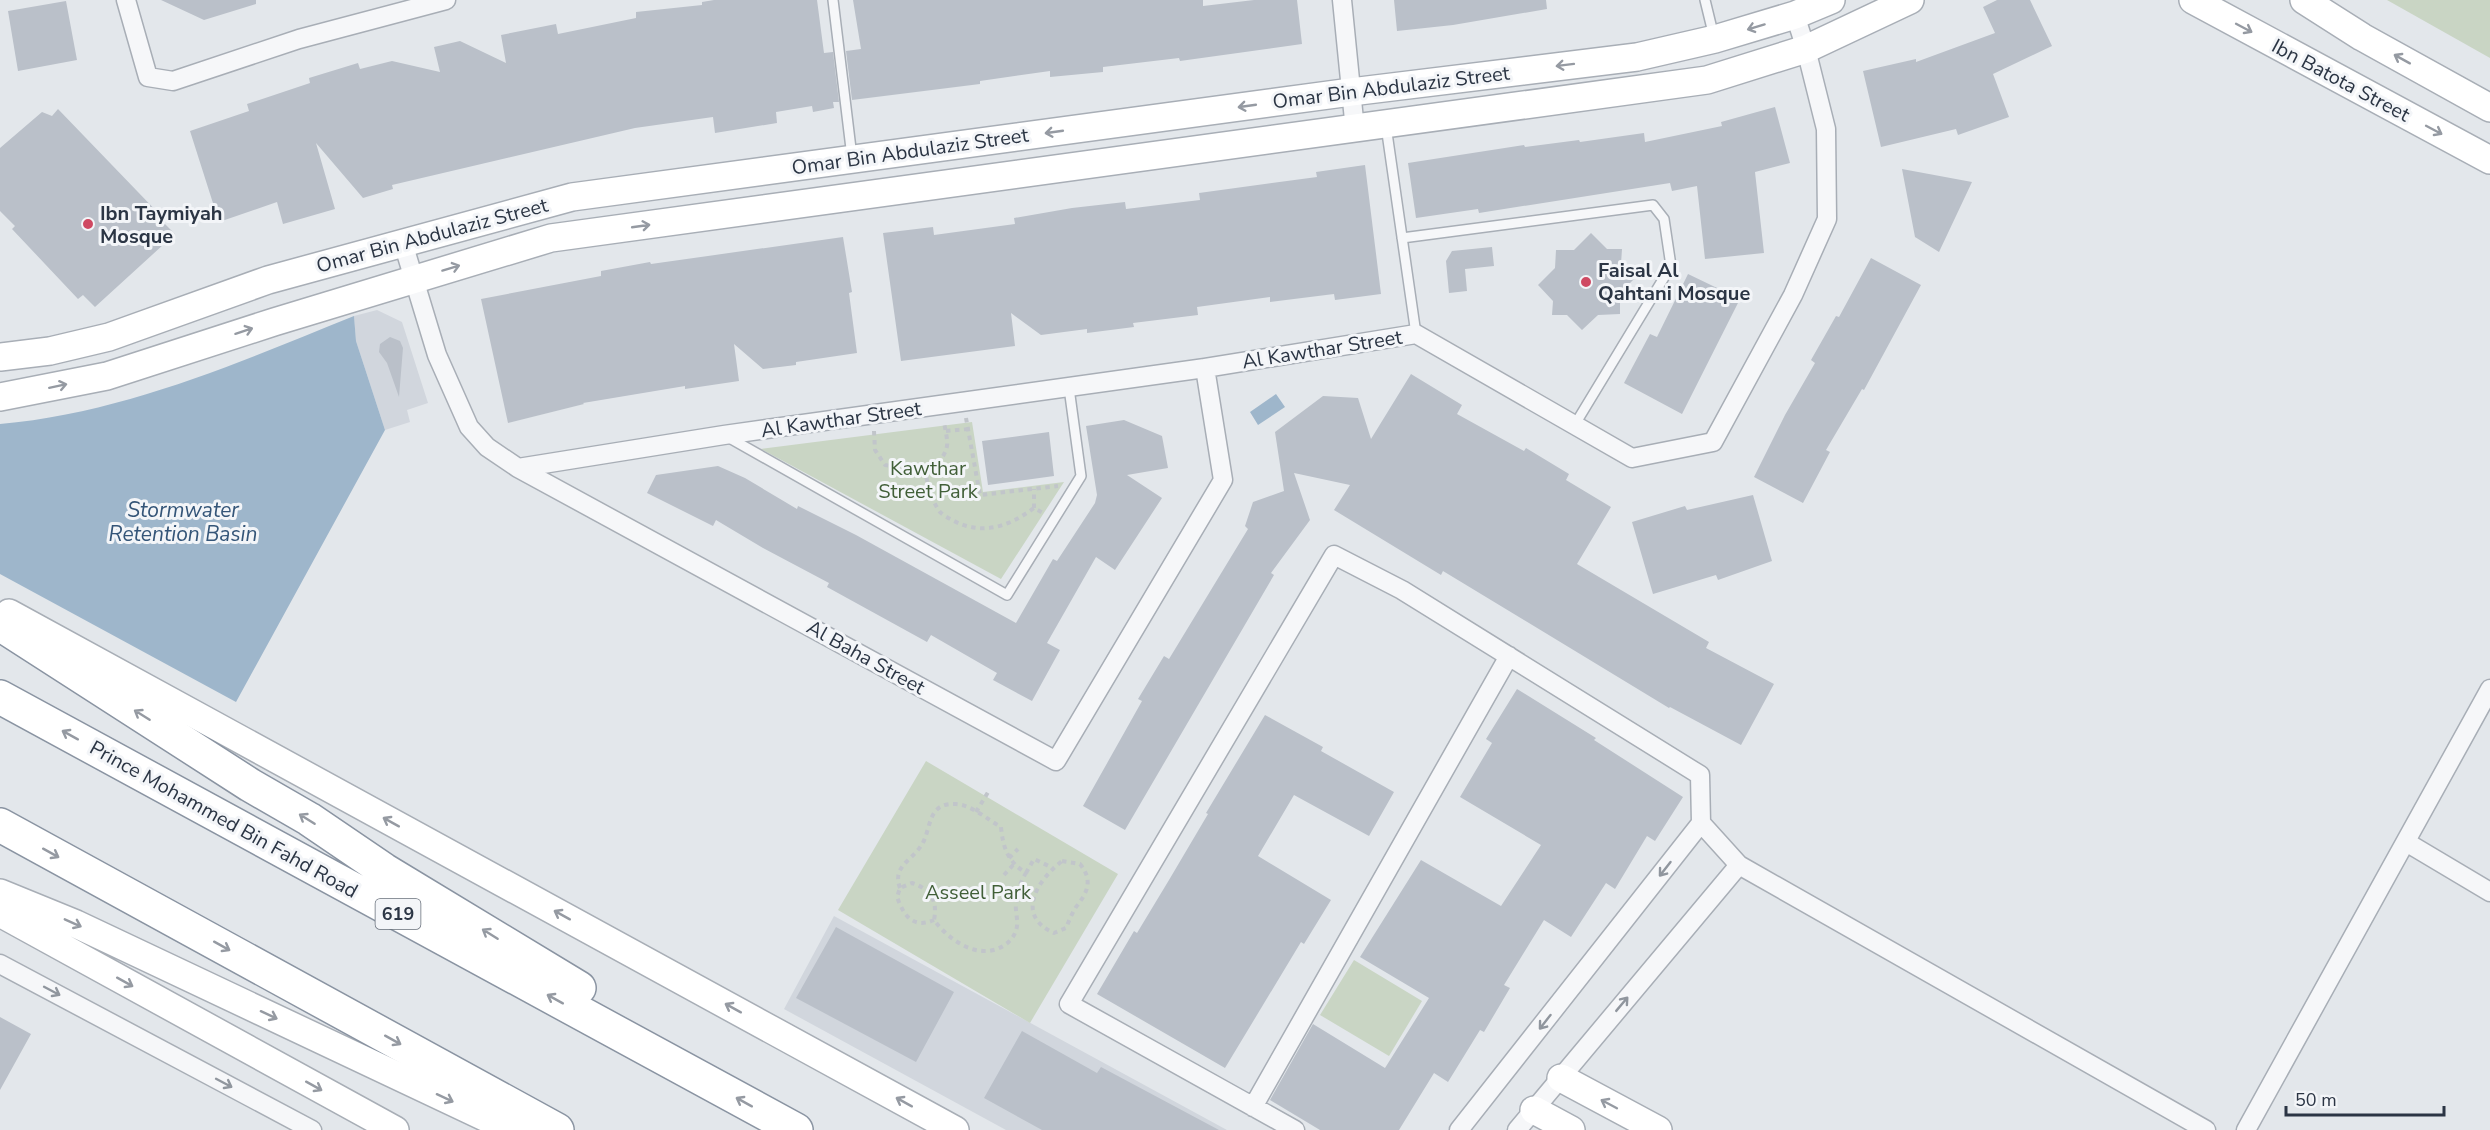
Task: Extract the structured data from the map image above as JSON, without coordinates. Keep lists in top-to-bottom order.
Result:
{
  "streets": {
    "highway": ["Prince Mohammed Bin Fahd Road", "619"],
    "street": [
      "Ibn Batota Street",
      "Omar Bin Abdulaziz Street",
      "Al Kawthar Street",
      "Al Baha Street"
    ]
  },
  "crossings": [
    ["Omar Bin Abdulaziz Street", "Al Kawthar Street"],
    ["Omar Bin Abdulaziz Street", "Al Baha Street"],
    ["Al Kawthar Street", "Al Baha Street"]
  ],
  "water": ["Stormwater Retention Basin"],
  "parks": ["Kawthar Street Park", "Asseel Park"],
  "places": ["Ibn Taymiyah Mosque", "Faisal Al Qahtani Mosque"],
  "scale_bar": "50 m"
}
